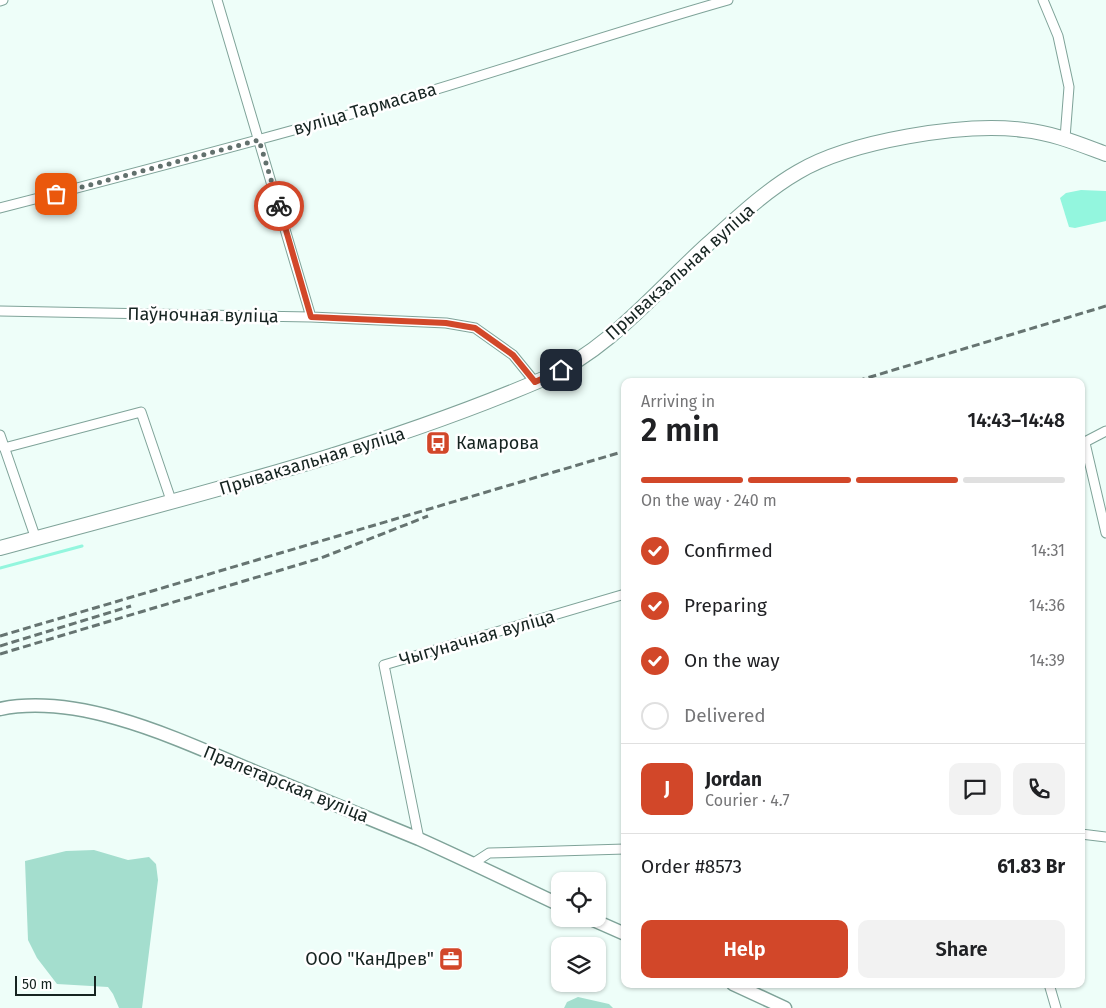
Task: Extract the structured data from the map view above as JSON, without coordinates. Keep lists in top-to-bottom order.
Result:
{
  "streets": {
    "main road": ["Прывакзальная вуліца", "Пралетарская вуліца"],
    "street": ["вуліца Тармасава", "Паўночная вуліца", "Чыгуначная вуліца"]
  },
  "crossings": [
    ["Прывакзальная вуліца", "Паўночная вуліца"],
    ["Чыгуначная вуліца", "Пралетарская вуліца"]
  ],
  "places": {
    "bus stop": ["Камарова"],
    "office": ["ООО \"КанДрев\""]
  },
  "scale_bar": "50 m",
  "page": {
    "heading": ["2 min", "Arriving in", "14:43–14:48"],
    "panel": [
      "Jordan",
      "Courier · 4.7",
      "Order #8573",
      "61.83 Br"
    ],
    "bar": "On the way · 240 m",
    "list": [
      ["Confirmed", "14:31"],
      ["Preparing", "14:36"],
      ["On the way", "14:39"],
      "Delivered"
    ],
    "round": "J",
    "buttons": ["Help", "Share"],
    "scale": "50 m"
  }
}
